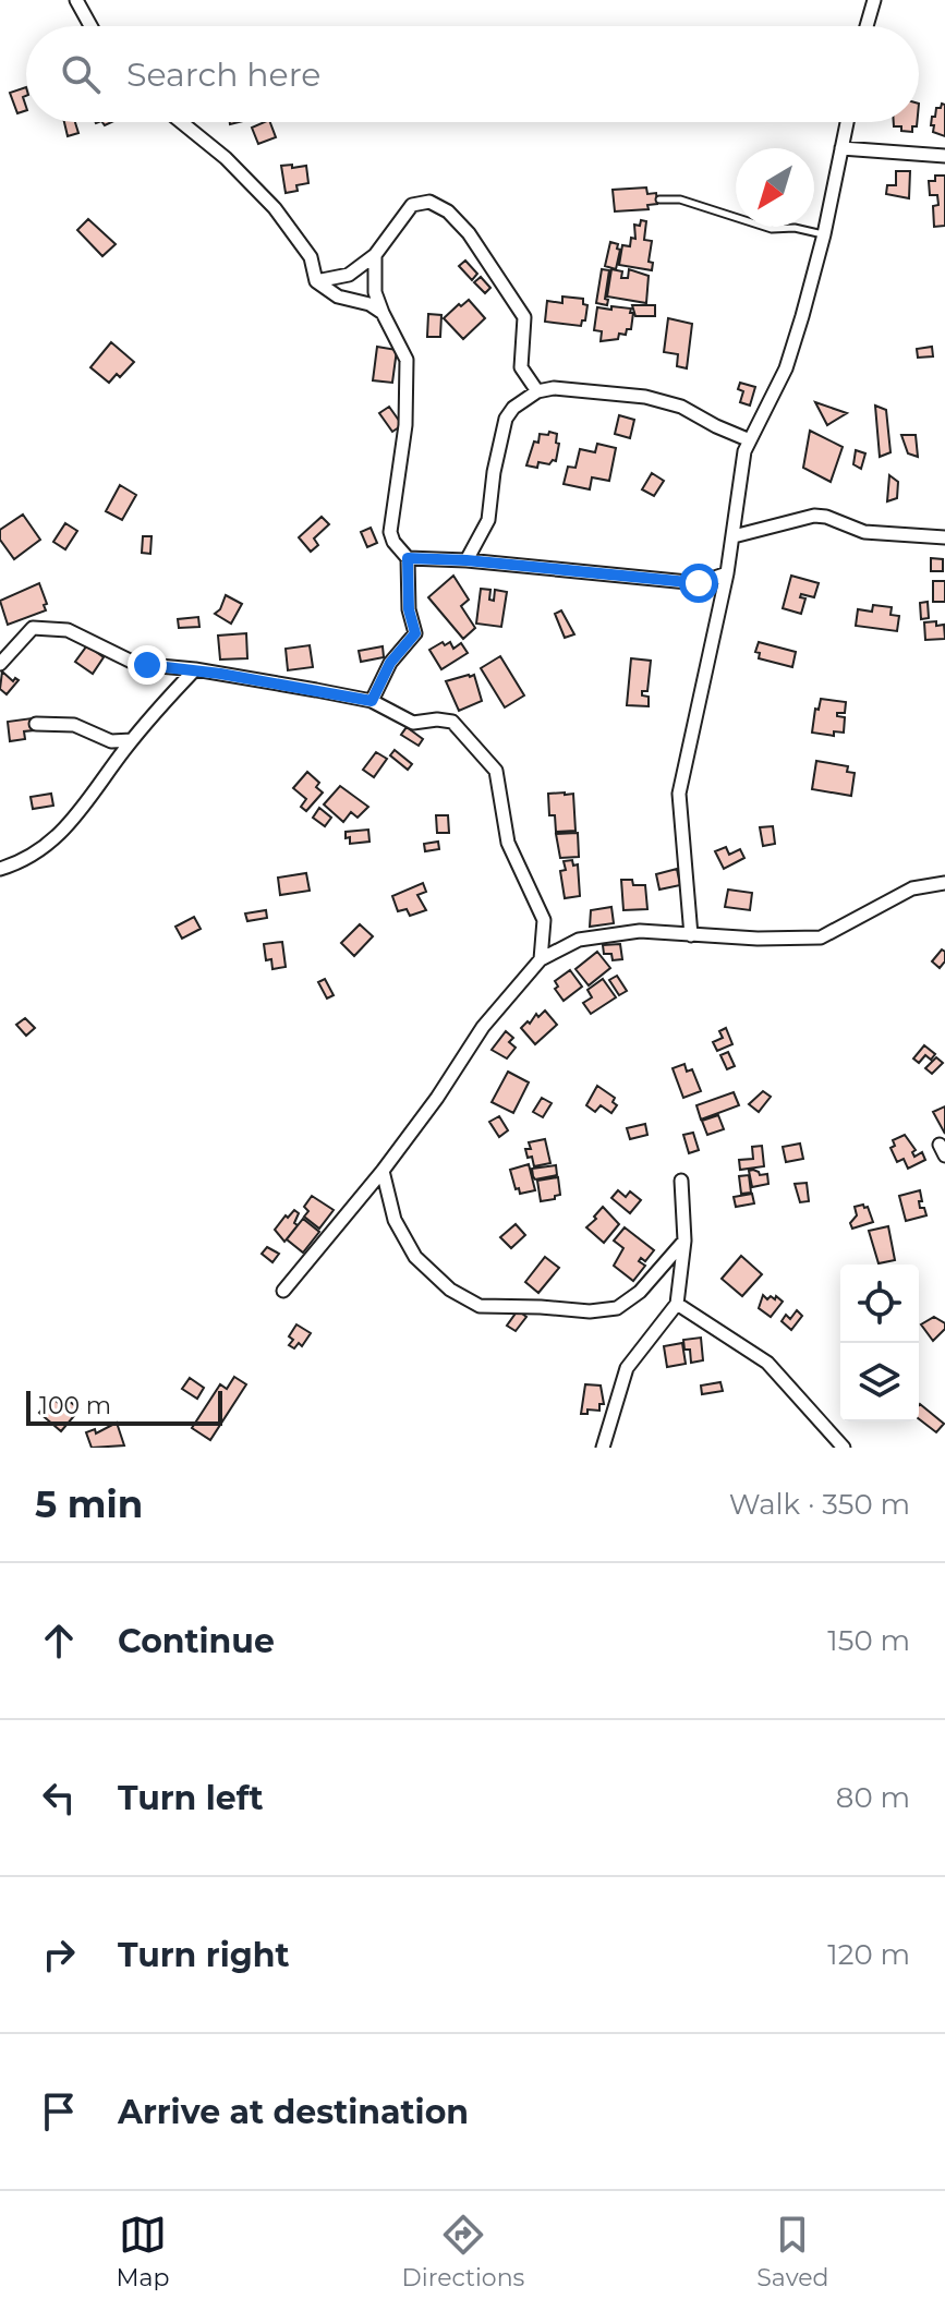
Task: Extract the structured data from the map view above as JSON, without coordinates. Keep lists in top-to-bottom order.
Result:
{
  "scale_bar": "100 m",
  "north": "bottom left",
  "page": {
    "search": "Search here",
    "scale": "100 m",
    "heading": ["5 min", "Walk · 350 m"],
    "list": [
      ["Continue", "150 m"],
      ["Turn left", "80 m"],
      ["Turn right", "120 m"],
      "Arrive at destination"
    ],
    "nav": ["Map", "Directions", "Saved"]
  }
}
